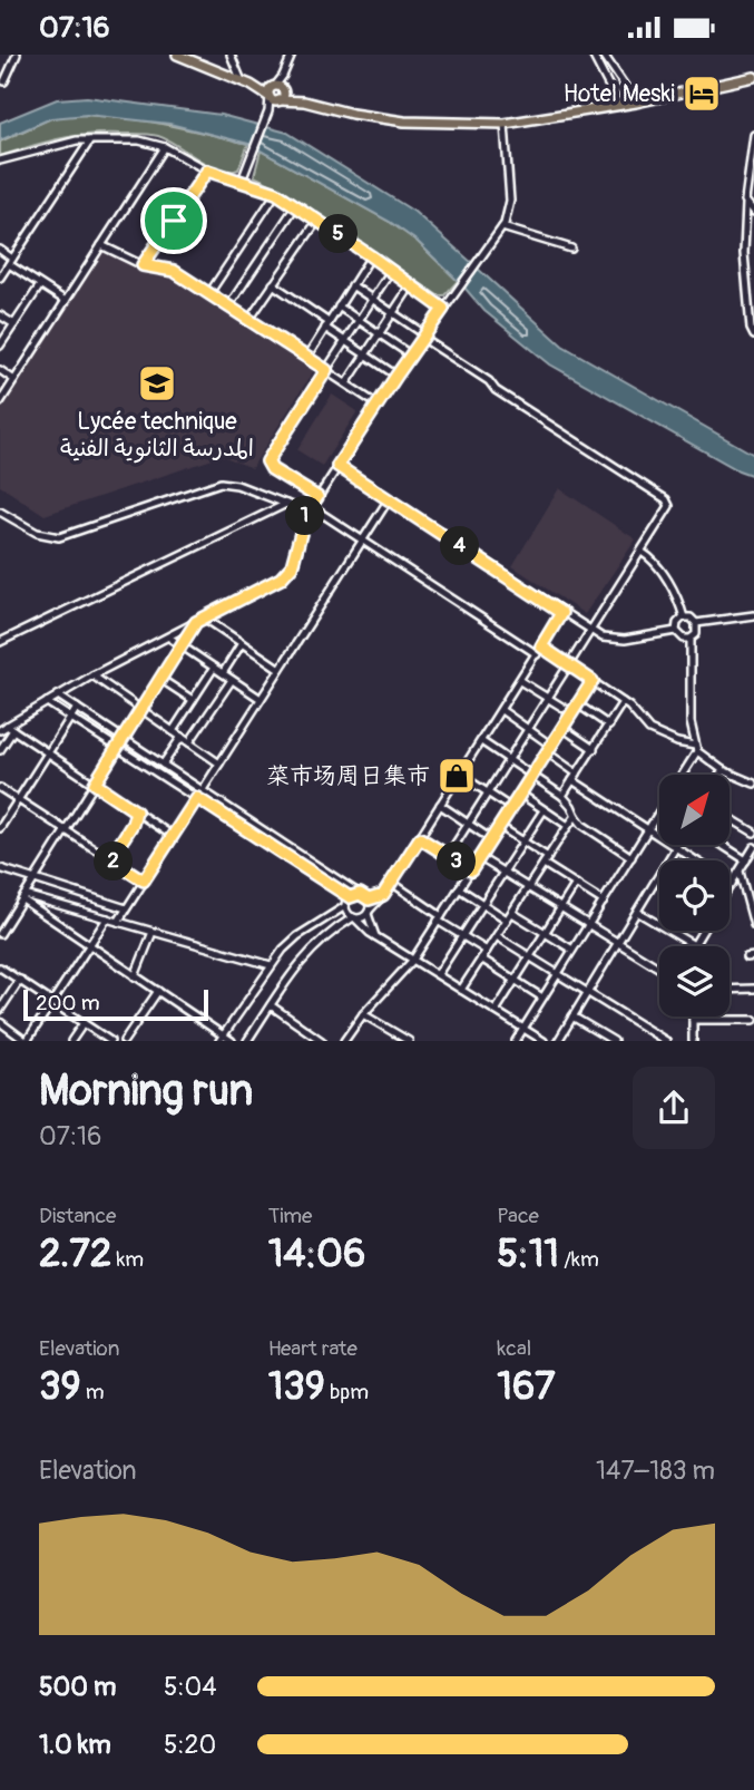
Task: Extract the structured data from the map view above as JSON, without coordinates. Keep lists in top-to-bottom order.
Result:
{
  "places": {
    "hotel": ["Hotel Meski"],
    "school or university": ["Lycée technique المدرسة الثانوية الفنية"],
    "shop": ["菜市场周日集市"]
  },
  "scale_bar": "200 m",
  "north": "top right",
  "page": {
    "status": "07:16",
    "pins": [
      "5",
      "1",
      "4",
      "2",
      "3"
    ],
    "scale": "200 m",
    "heading": ["Morning run", "07:16"],
    "stats": [
      ["Distance", "2.72 km"],
      ["Time", "14:06"],
      ["Pace", "5:11 /km"],
      ["Elevation", "39 m"],
      ["Heart rate", "139 bpm"],
      ["kcal", "167"]
    ],
    "chart": ["Elevation", "147–183 m"],
    "list": [
      {
        "name": "500 m",
        "note": "5:04"
      },
      {
        "name": "1.0 km",
        "note": "5:20"
      }
    ]
  }
}
